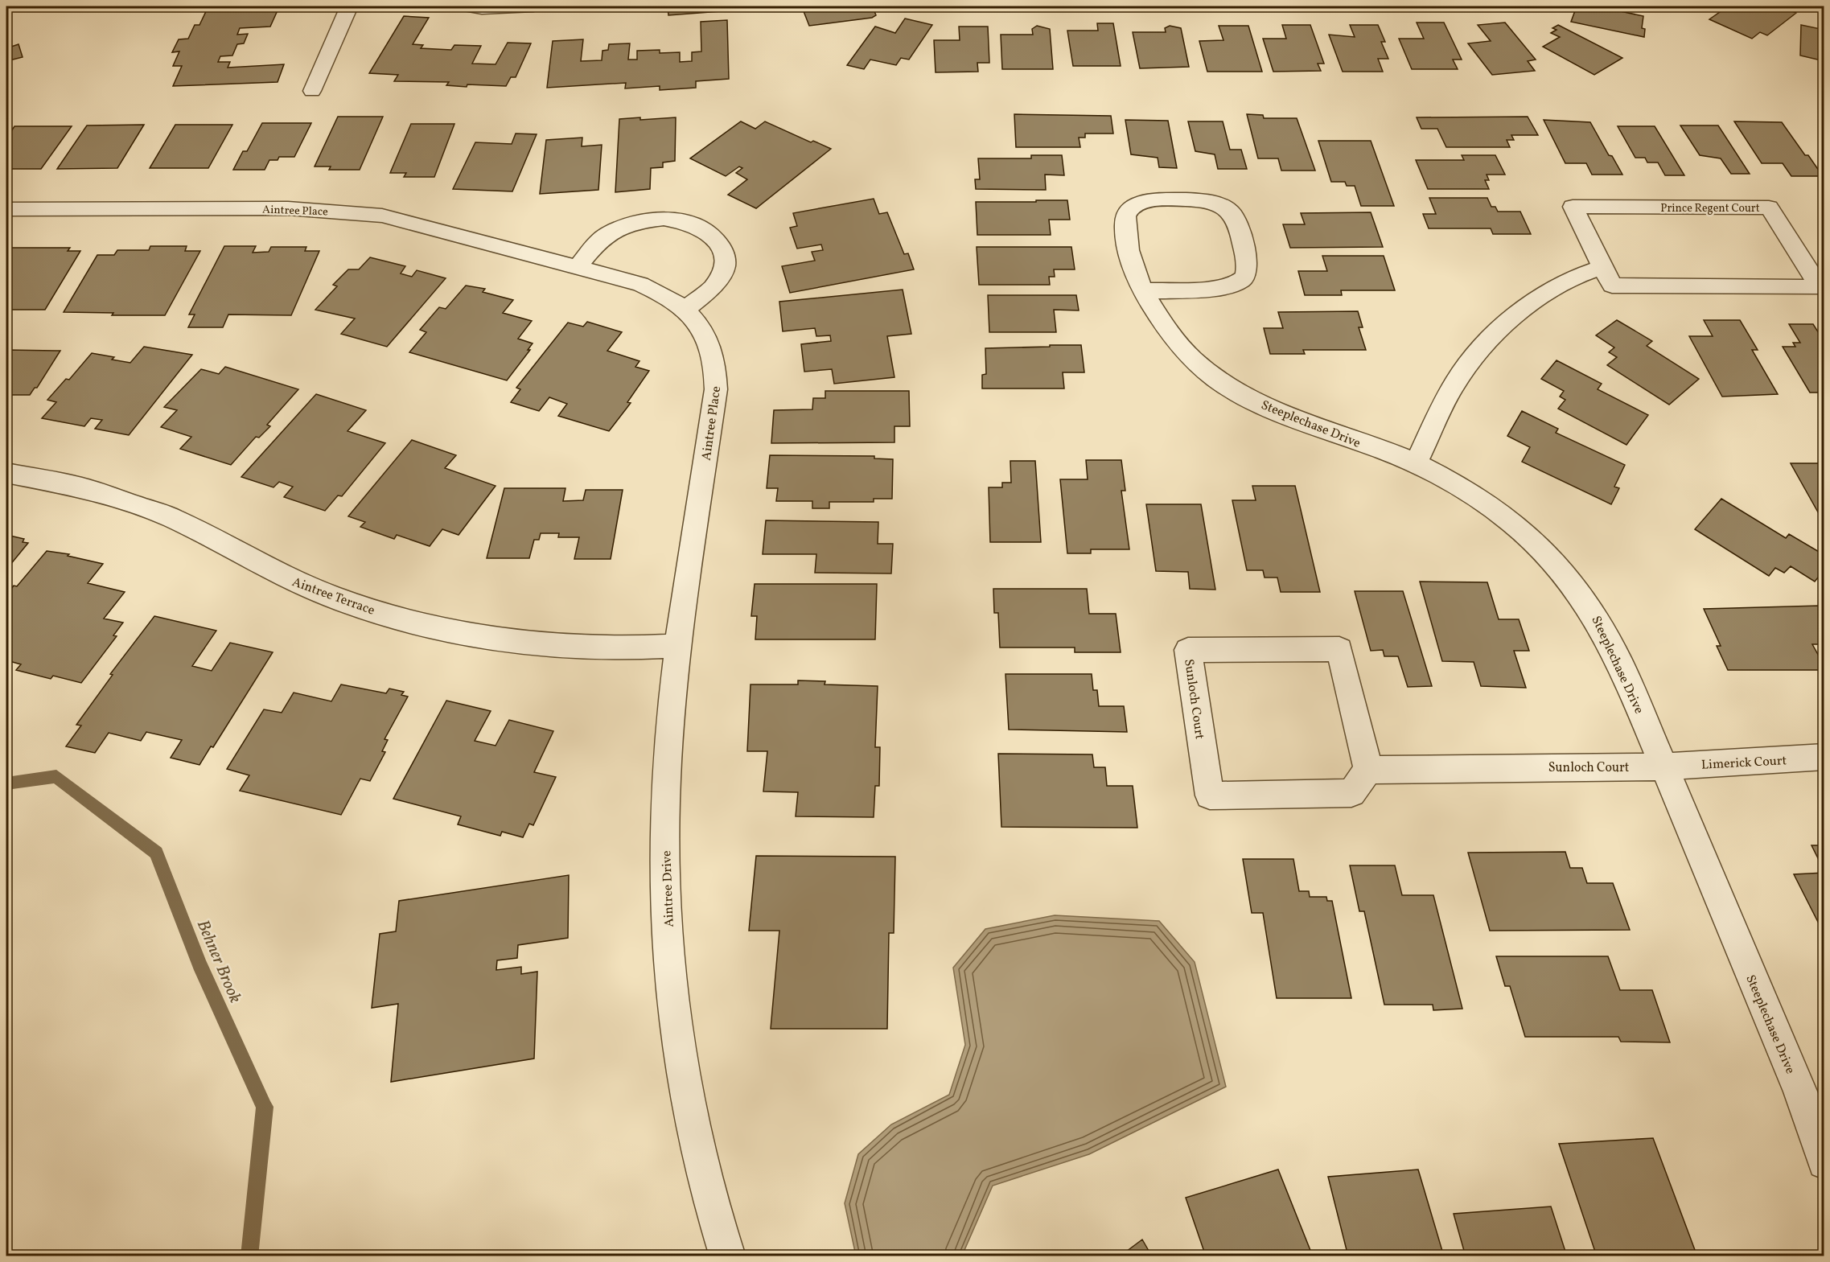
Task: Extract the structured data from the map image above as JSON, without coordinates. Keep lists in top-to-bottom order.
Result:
{
  "streets": {
    "street": [
      "Prince Regent Court",
      "Aintree Place",
      "Steeplechase Drive",
      "Aintree Terrace",
      "Sunloch Court",
      "Limerick Court",
      "Aintree Drive"
    ]
  },
  "crossings": [
    ["Aintree Place", "Aintree Drive"],
    ["Steeplechase Drive", "Sunloch Court"],
    ["Steeplechase Drive", "Limerick Court"],
    ["Aintree Terrace", "Aintree Drive"],
    ["Sunloch Court", "Limerick Court"]
  ],
  "water": ["Behner Brook"]
}
